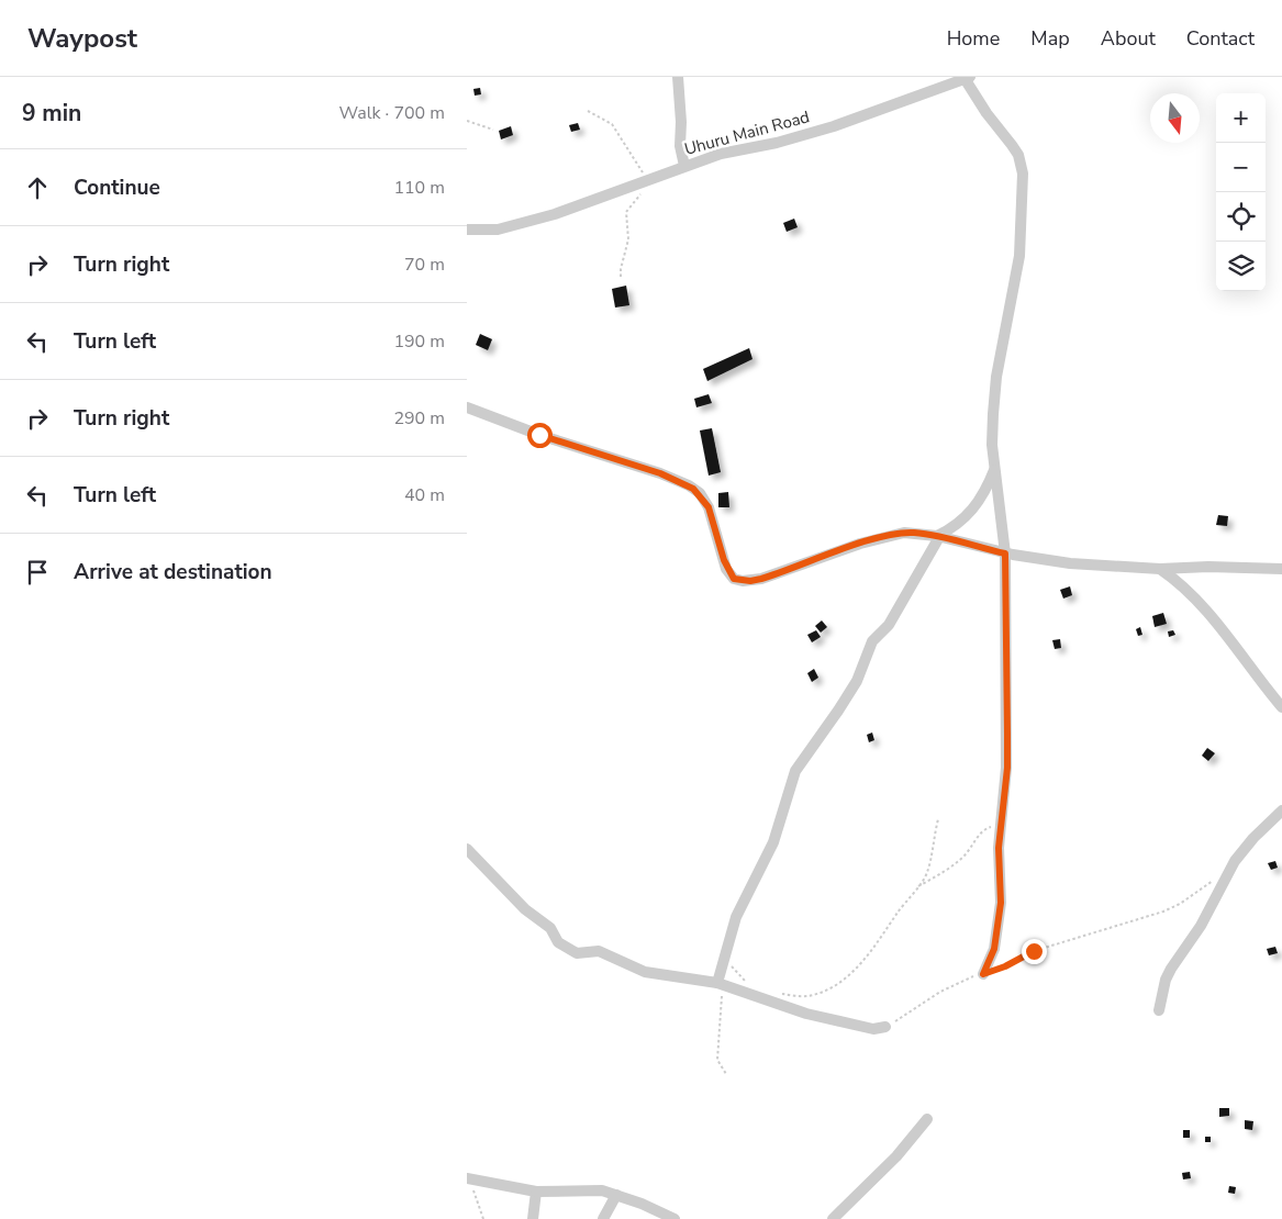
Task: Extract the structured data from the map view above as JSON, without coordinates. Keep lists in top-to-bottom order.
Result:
{
  "streets": {
    "street": ["Uhuru Main Road"]
  },
  "north": "bottom",
  "page": {
    "header": "Waypost",
    "nav": [
      "Home",
      "Map",
      "About",
      "Contact"
    ],
    "heading": ["9 min", "Walk · 700 m"],
    "map_buttons": ["+", "−"],
    "list": [
      ["Continue", "110 m"],
      ["Turn right", "70 m"],
      ["Turn left", "190 m"],
      ["Turn right", "290 m"],
      ["Turn left", "40 m"],
      "Arrive at destination"
    ]
  }
}
